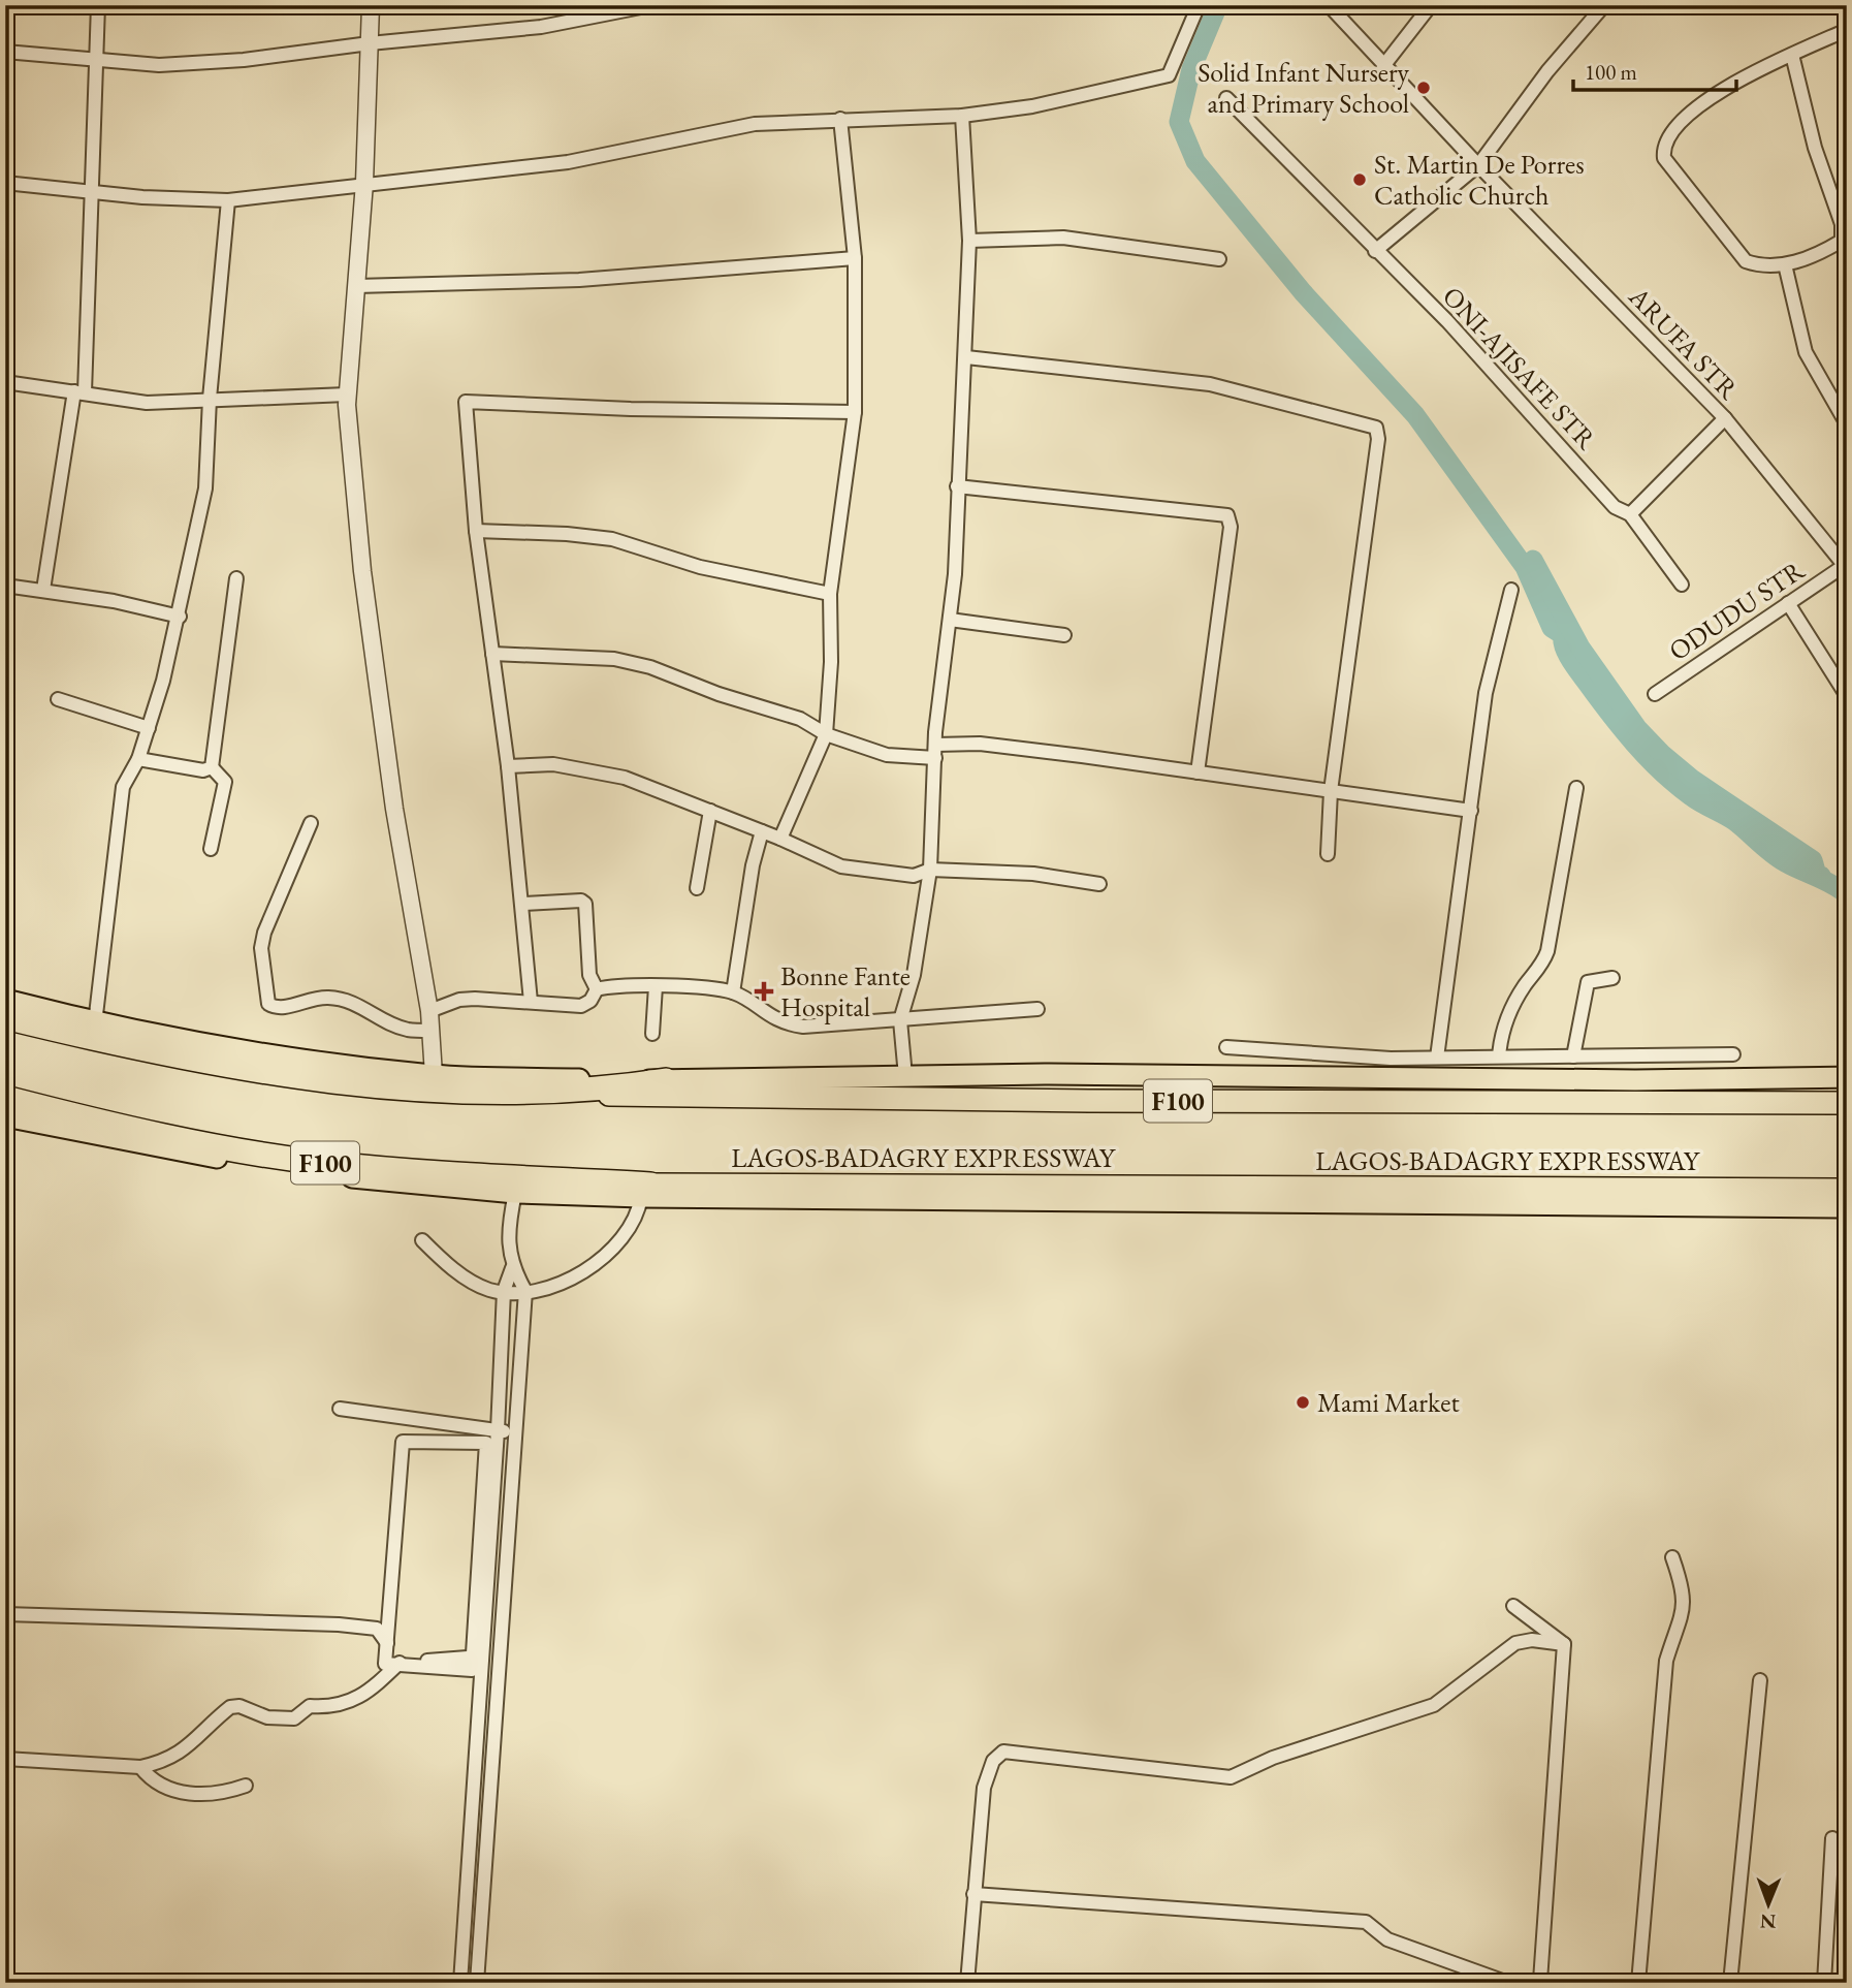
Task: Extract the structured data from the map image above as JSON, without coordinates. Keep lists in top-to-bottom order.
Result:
{
  "streets": {
    "highway": ["F100", "LAGOS-BADAGRY EXPRESSWAY"],
    "street": ["ARUFA STR", "ONI-AJISAFE STR", "ODUDU STR"]
  },
  "crossings": [
    ["ARUFA STR", "ODUDU STR"]
  ],
  "places": {
    "other": ["Solid Infant Nursery and Primary School", "St. Martin De Porres Catholic Church", "Mami Market"],
    "health": ["Bonne Fante Hospital"]
  },
  "scale_bar": "100 m",
  "north": "bottom"
}
